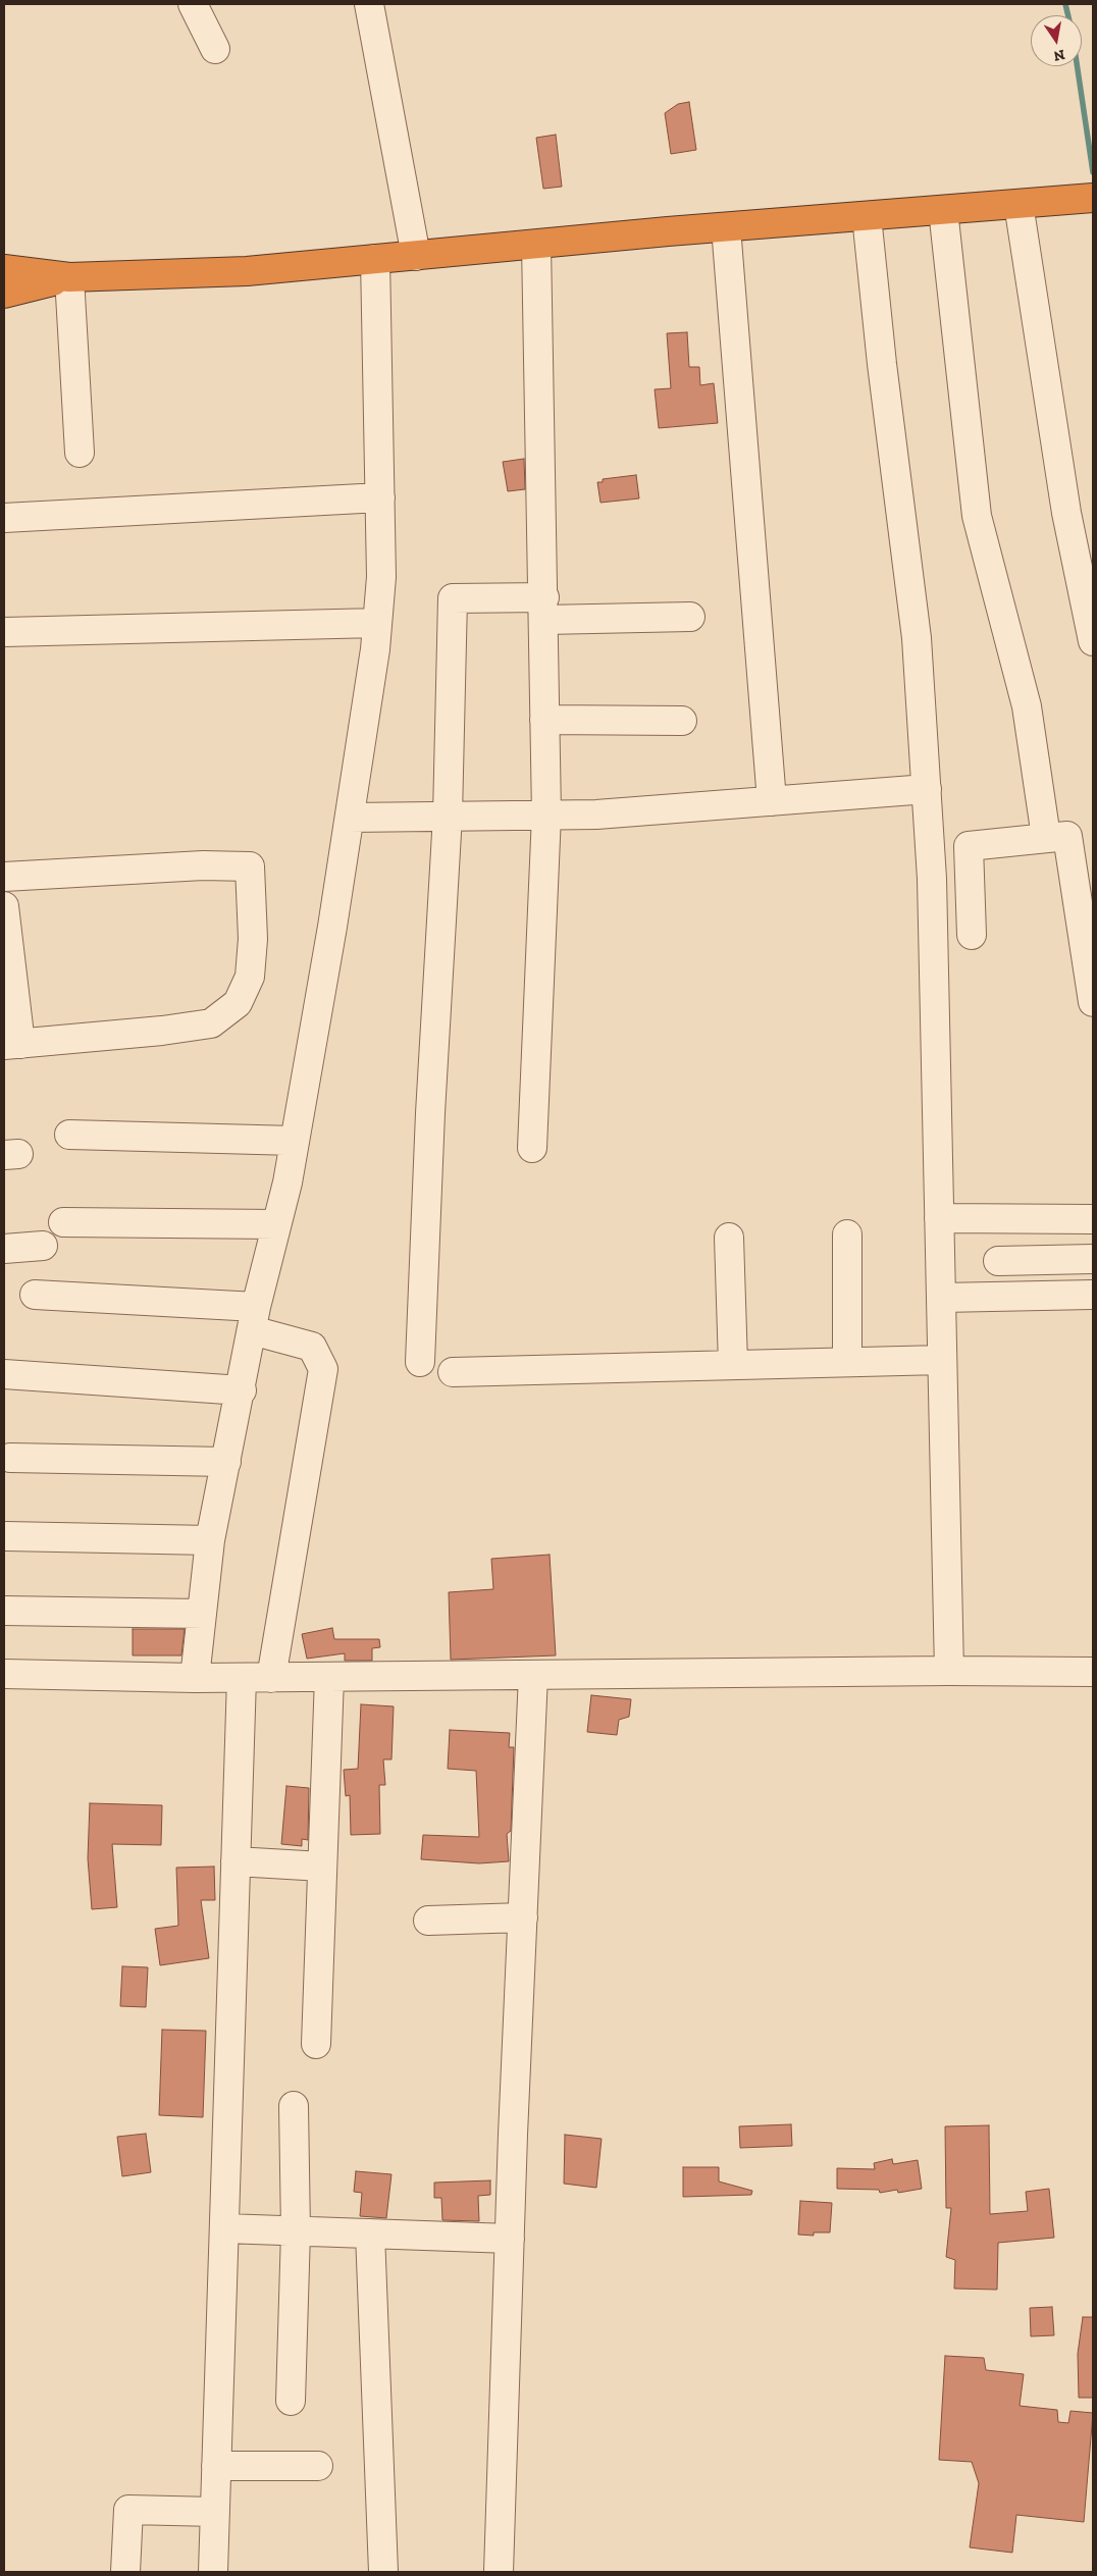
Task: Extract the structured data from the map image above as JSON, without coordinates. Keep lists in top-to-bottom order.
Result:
{
  "north": "bottom"
}
